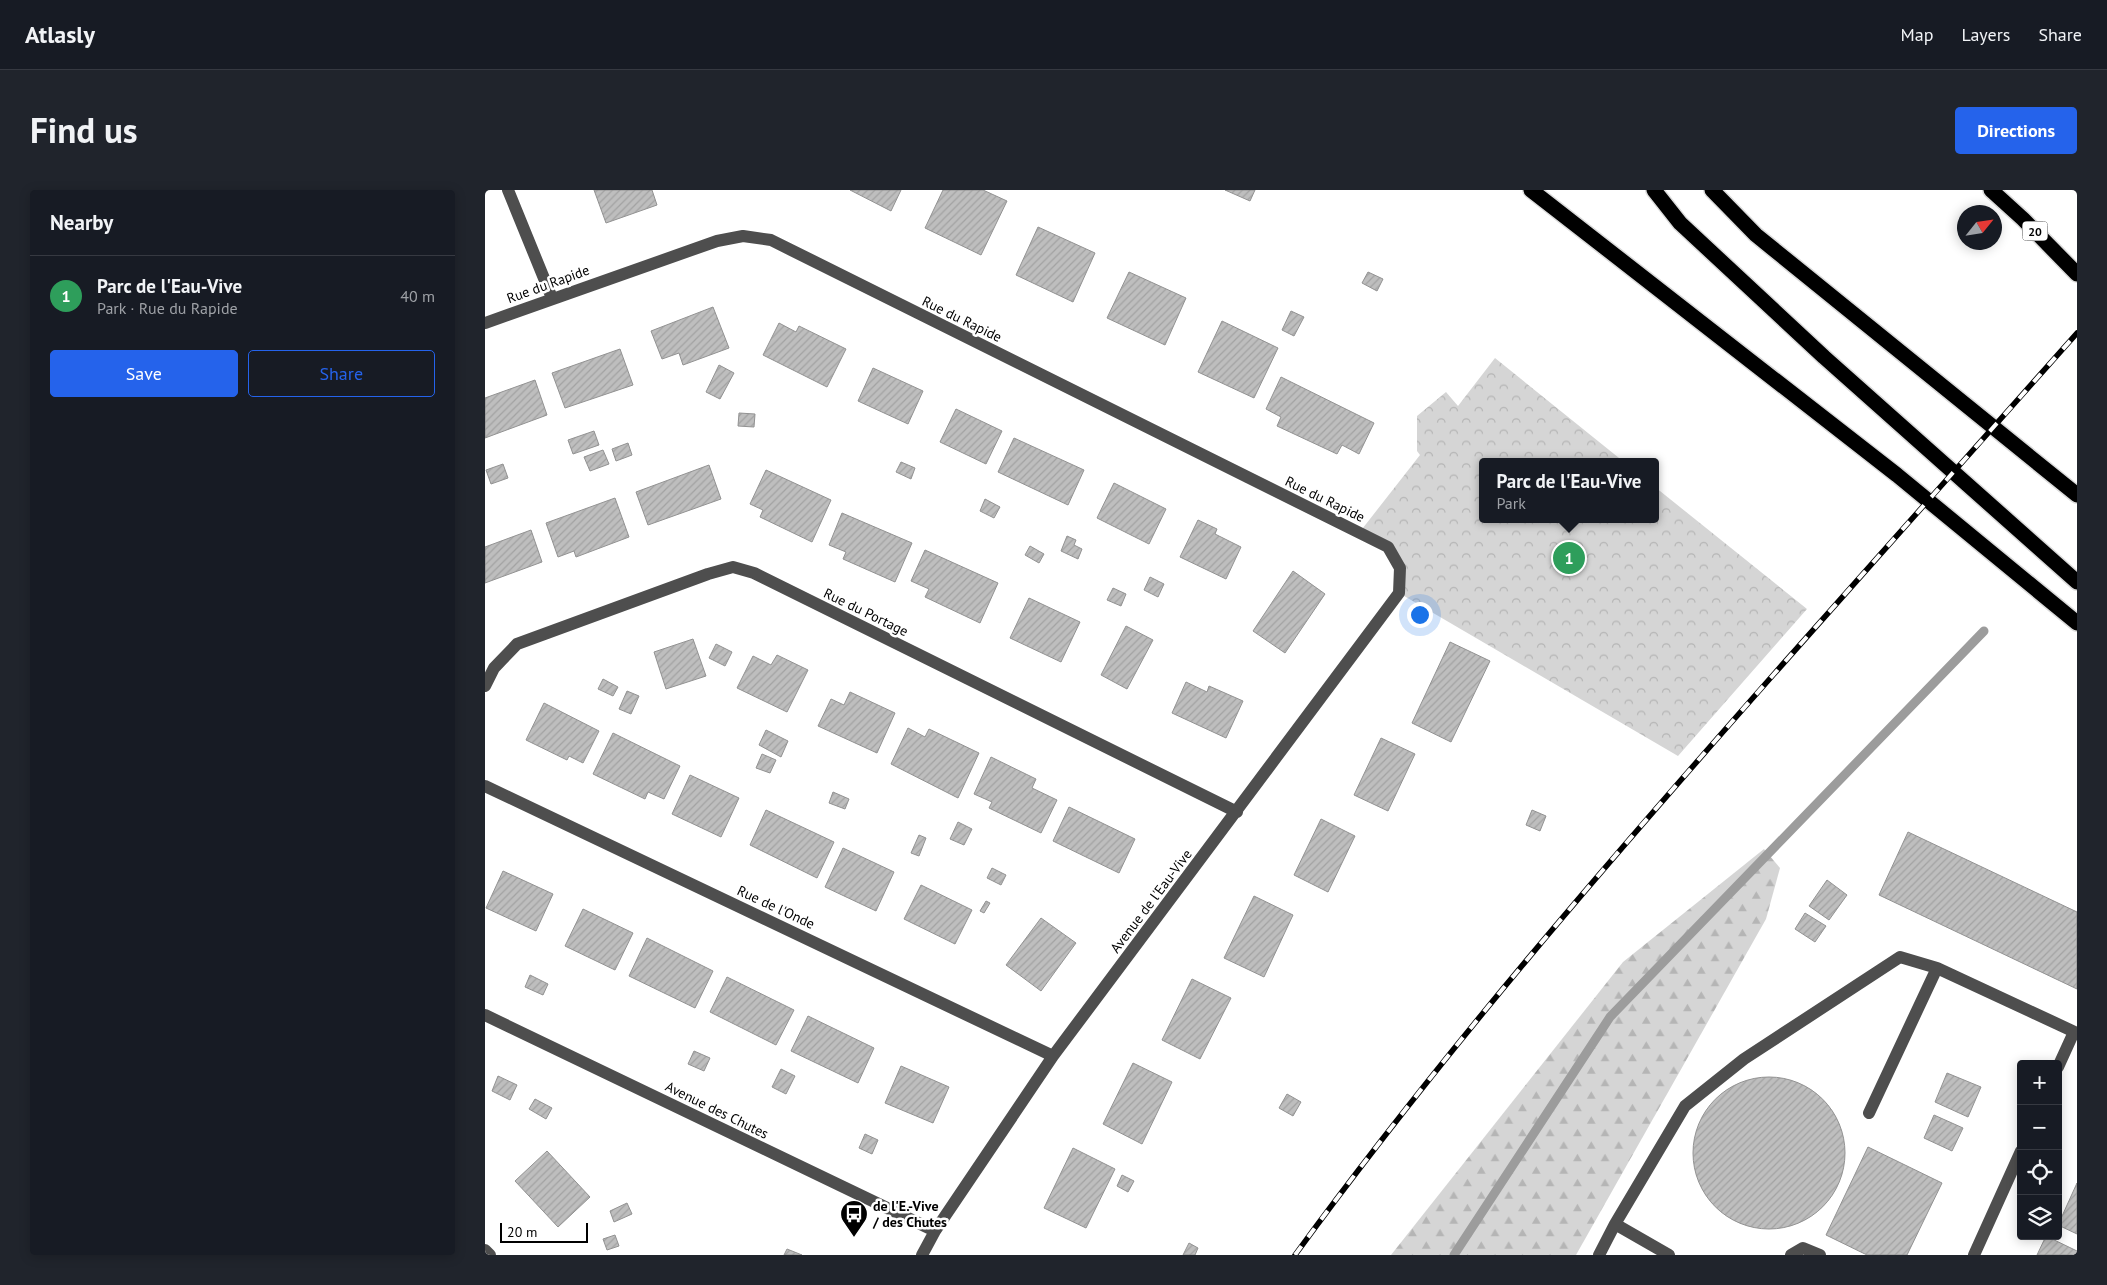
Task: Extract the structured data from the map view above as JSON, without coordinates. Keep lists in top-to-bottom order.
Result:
{
  "streets": {
    "highway": ["20"],
    "street": [
      "Rue du Rapide",
      "Rue du Portage",
      "Avenue de l'Eau-Vive",
      "Rue de l'Onde",
      "Avenue des Chutes"
    ]
  },
  "crossings": [
    ["Rue du Rapide", "Avenue de l'Eau-Vive"],
    ["Rue du Portage", "Avenue de l'Eau-Vive"],
    ["Avenue de l'Eau-Vive", "Rue de l'Onde"],
    ["Avenue de l'Eau-Vive", "Avenue des Chutes"]
  ],
  "places": {
    "bus stop": ["de l'E.-Vive / des Chutes"]
  },
  "scale_bar": "20 m",
  "north": "top right",
  "page": {
    "header": "Atlasly",
    "nav": ["Map", "Layers", "Share"],
    "title": "Find us",
    "buttons": [
      "Directions",
      ["Save", "Share"]
    ],
    "heading": "Nearby",
    "list": [
      {
        "mark": "1",
        "name": "Parc de l'Eau-Vive",
        "note": "Park · Rue du Rapide",
        "value": "40 m"
      }
    ],
    "popup": ["Parc de l'Eau-Vive", "Park"],
    "pins": "1",
    "map_buttons": ["+", "−"],
    "scale": "20 m"
  }
}
